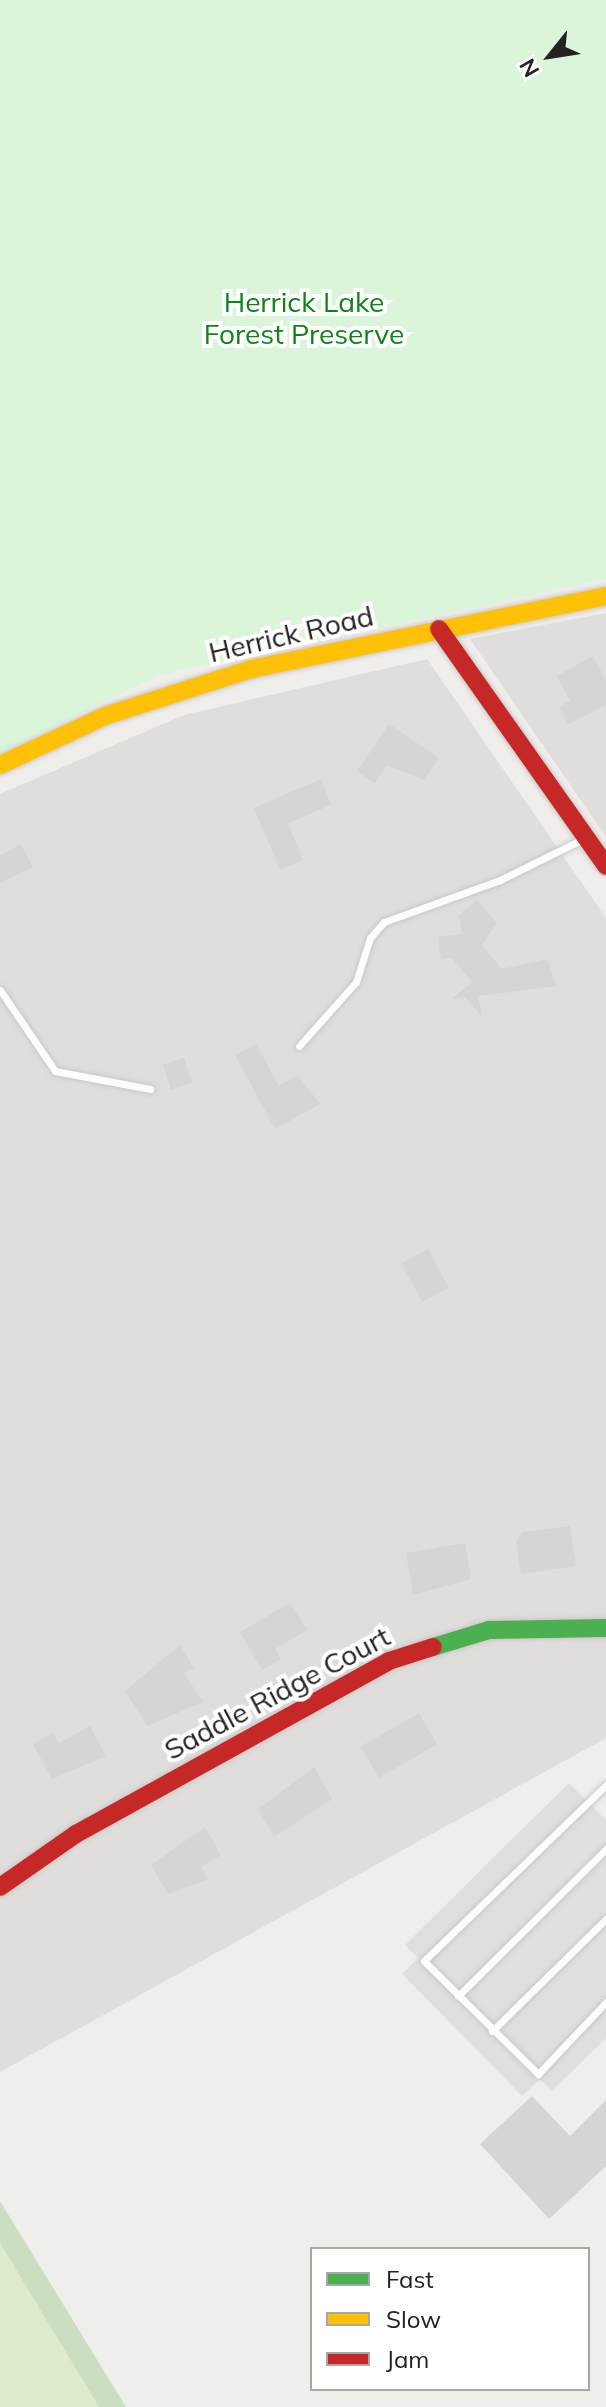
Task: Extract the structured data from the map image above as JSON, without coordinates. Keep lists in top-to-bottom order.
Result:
{
  "streets": {
    "street": ["Herrick Road", "Saddle Ridge Court"]
  },
  "parks": ["Herrick Lake Forest Preserve"],
  "legend": ["Fast", "Slow", "Jam"],
  "north": "bottom left"
}
